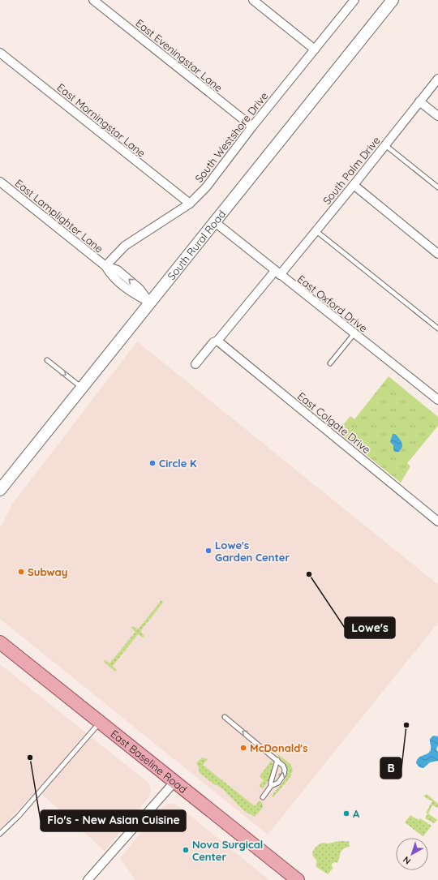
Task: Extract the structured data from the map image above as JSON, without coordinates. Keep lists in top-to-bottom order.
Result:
{
  "streets": {
    "main road": ["South Rural Road", "East Baseline Road"],
    "street": [
      "East Eveningstar Lane",
      "East Morningstar Lane",
      "South Westshore Drive",
      "South Palm Drive",
      "East Lamplighter Lane",
      "East Oxford Drive",
      "East Colgate Drive"
    ]
  },
  "crossings": [
    ["East Eveningstar Lane", "South Westshore Drive"],
    ["East Morningstar Lane", "South Westshore Drive"],
    ["South Westshore Drive", "East Lamplighter Lane"],
    ["South Palm Drive", "East Oxford Drive"],
    ["South Palm Drive", "East Colgate Drive"],
    ["East Lamplighter Lane", "South Rural Road"],
    ["South Rural Road", "East Oxford Drive"]
  ],
  "places": [
    "Circle K",
    "Lowe's Garden Center",
    "Subway",
    "Lowe's",
    "B",
    "McDonald's",
    "Flo's - New Asian Cuisine",
    "A",
    "Nova Surgical Center"
  ],
  "north": "bottom left"
}
